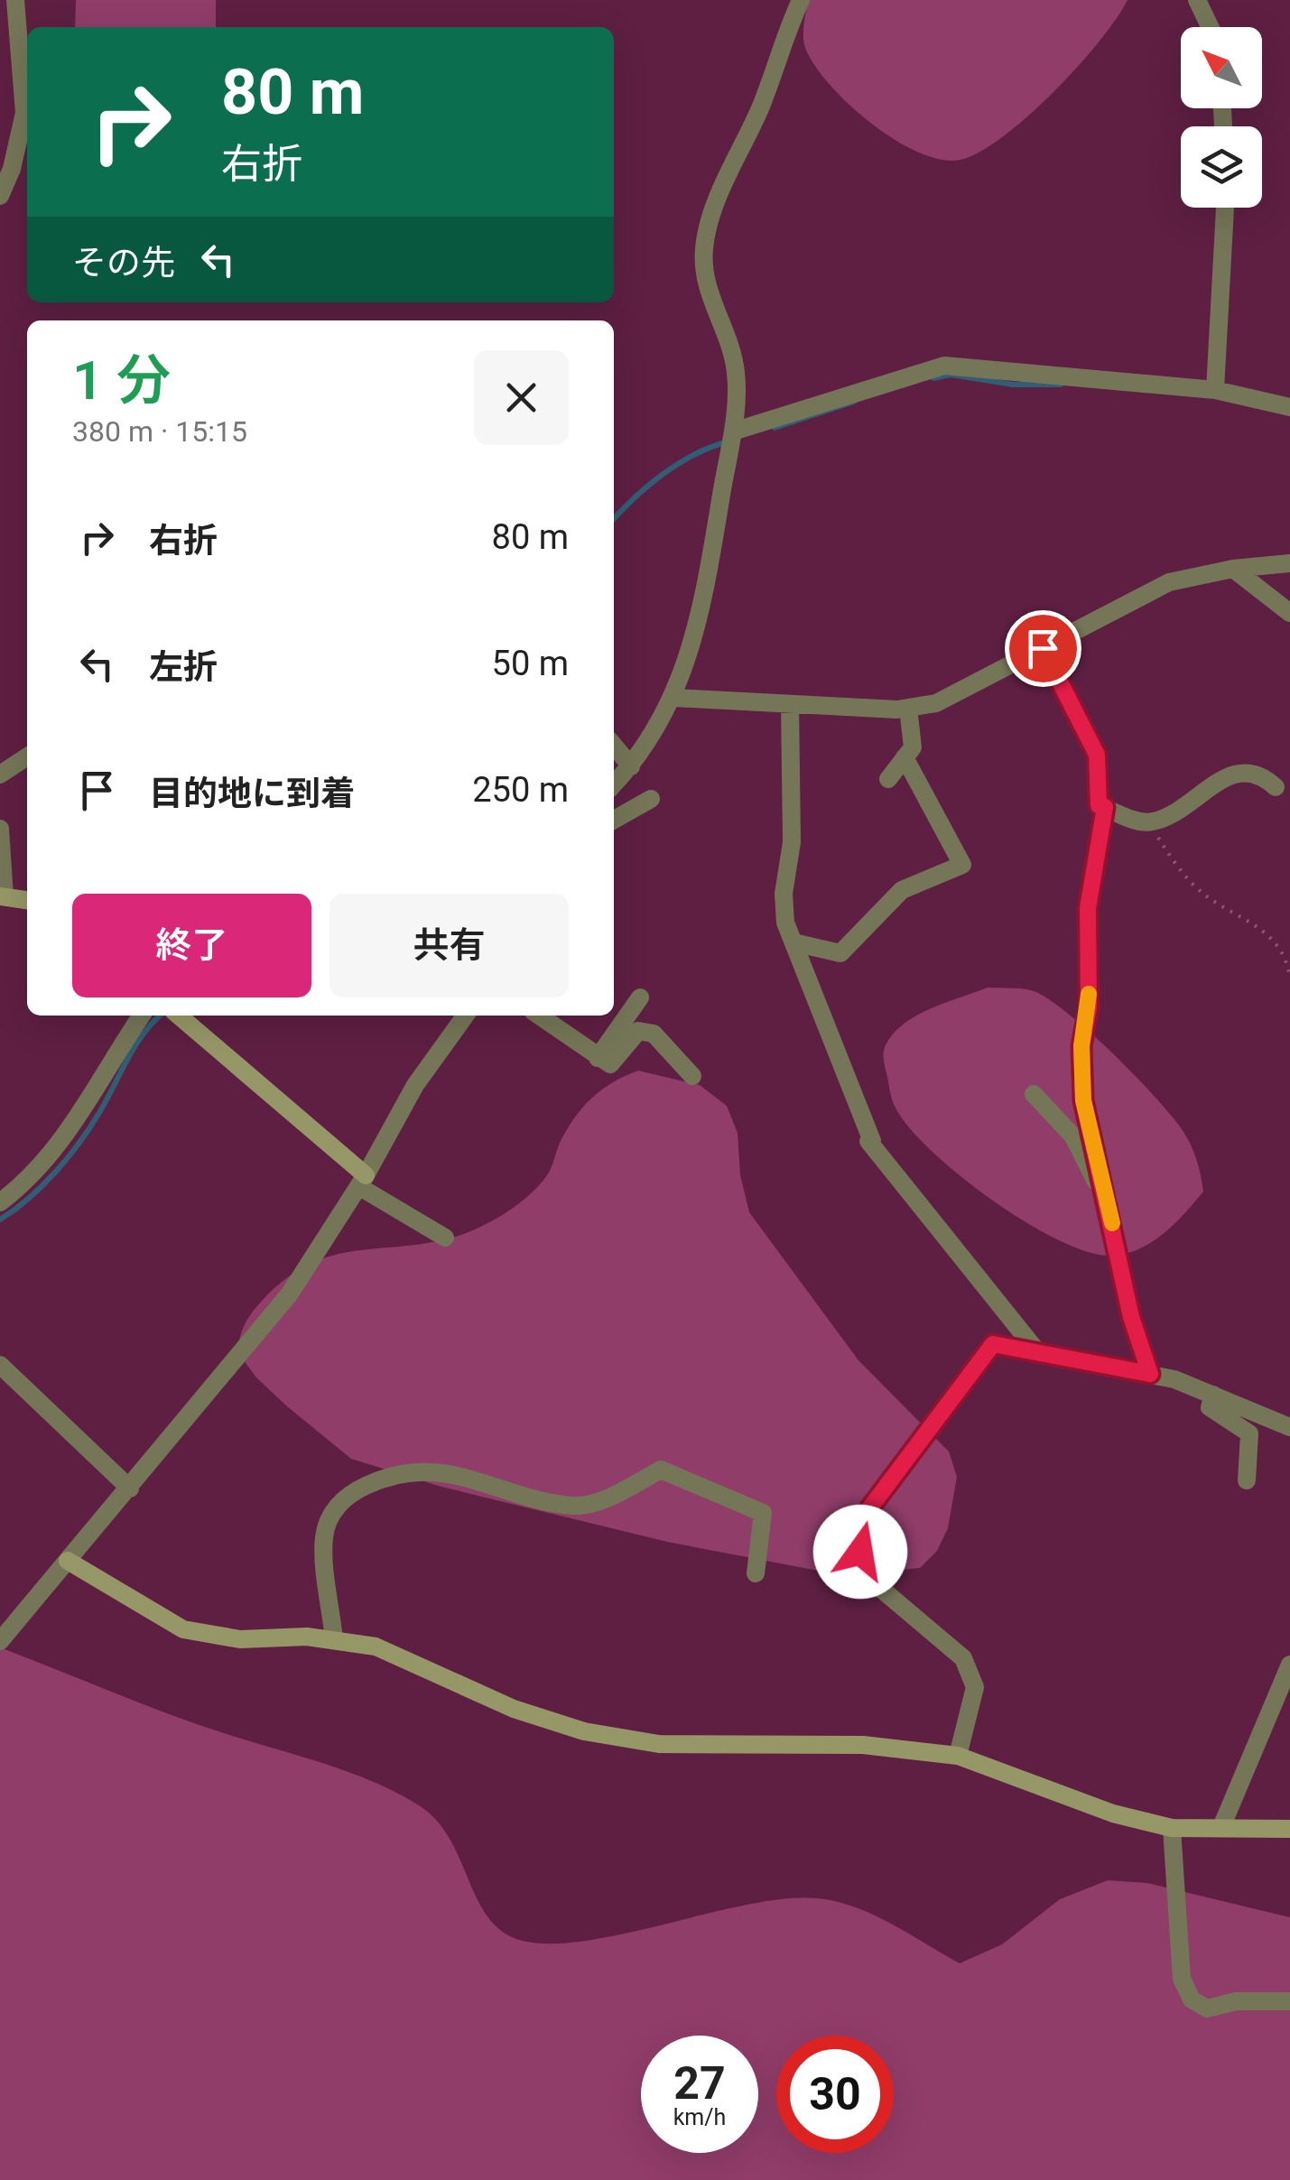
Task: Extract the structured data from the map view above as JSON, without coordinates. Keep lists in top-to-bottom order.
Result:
{
  "north": "top left",
  "page": {
    "turn": ["80 m", "右折"],
    "then": "その先",
    "heading": ["1 分", "380 m · 15:15"],
    "list": [
      {
        "name": "右折",
        "value": "80 m"
      },
      {
        "name": "左折",
        "value": "50 m"
      },
      {
        "name": "目的地に到着",
        "value": "250 m"
      }
    ],
    "buttons": ["終了", "共有"],
    "speed": "27 km/h",
    "limit": "30"
  }
}
